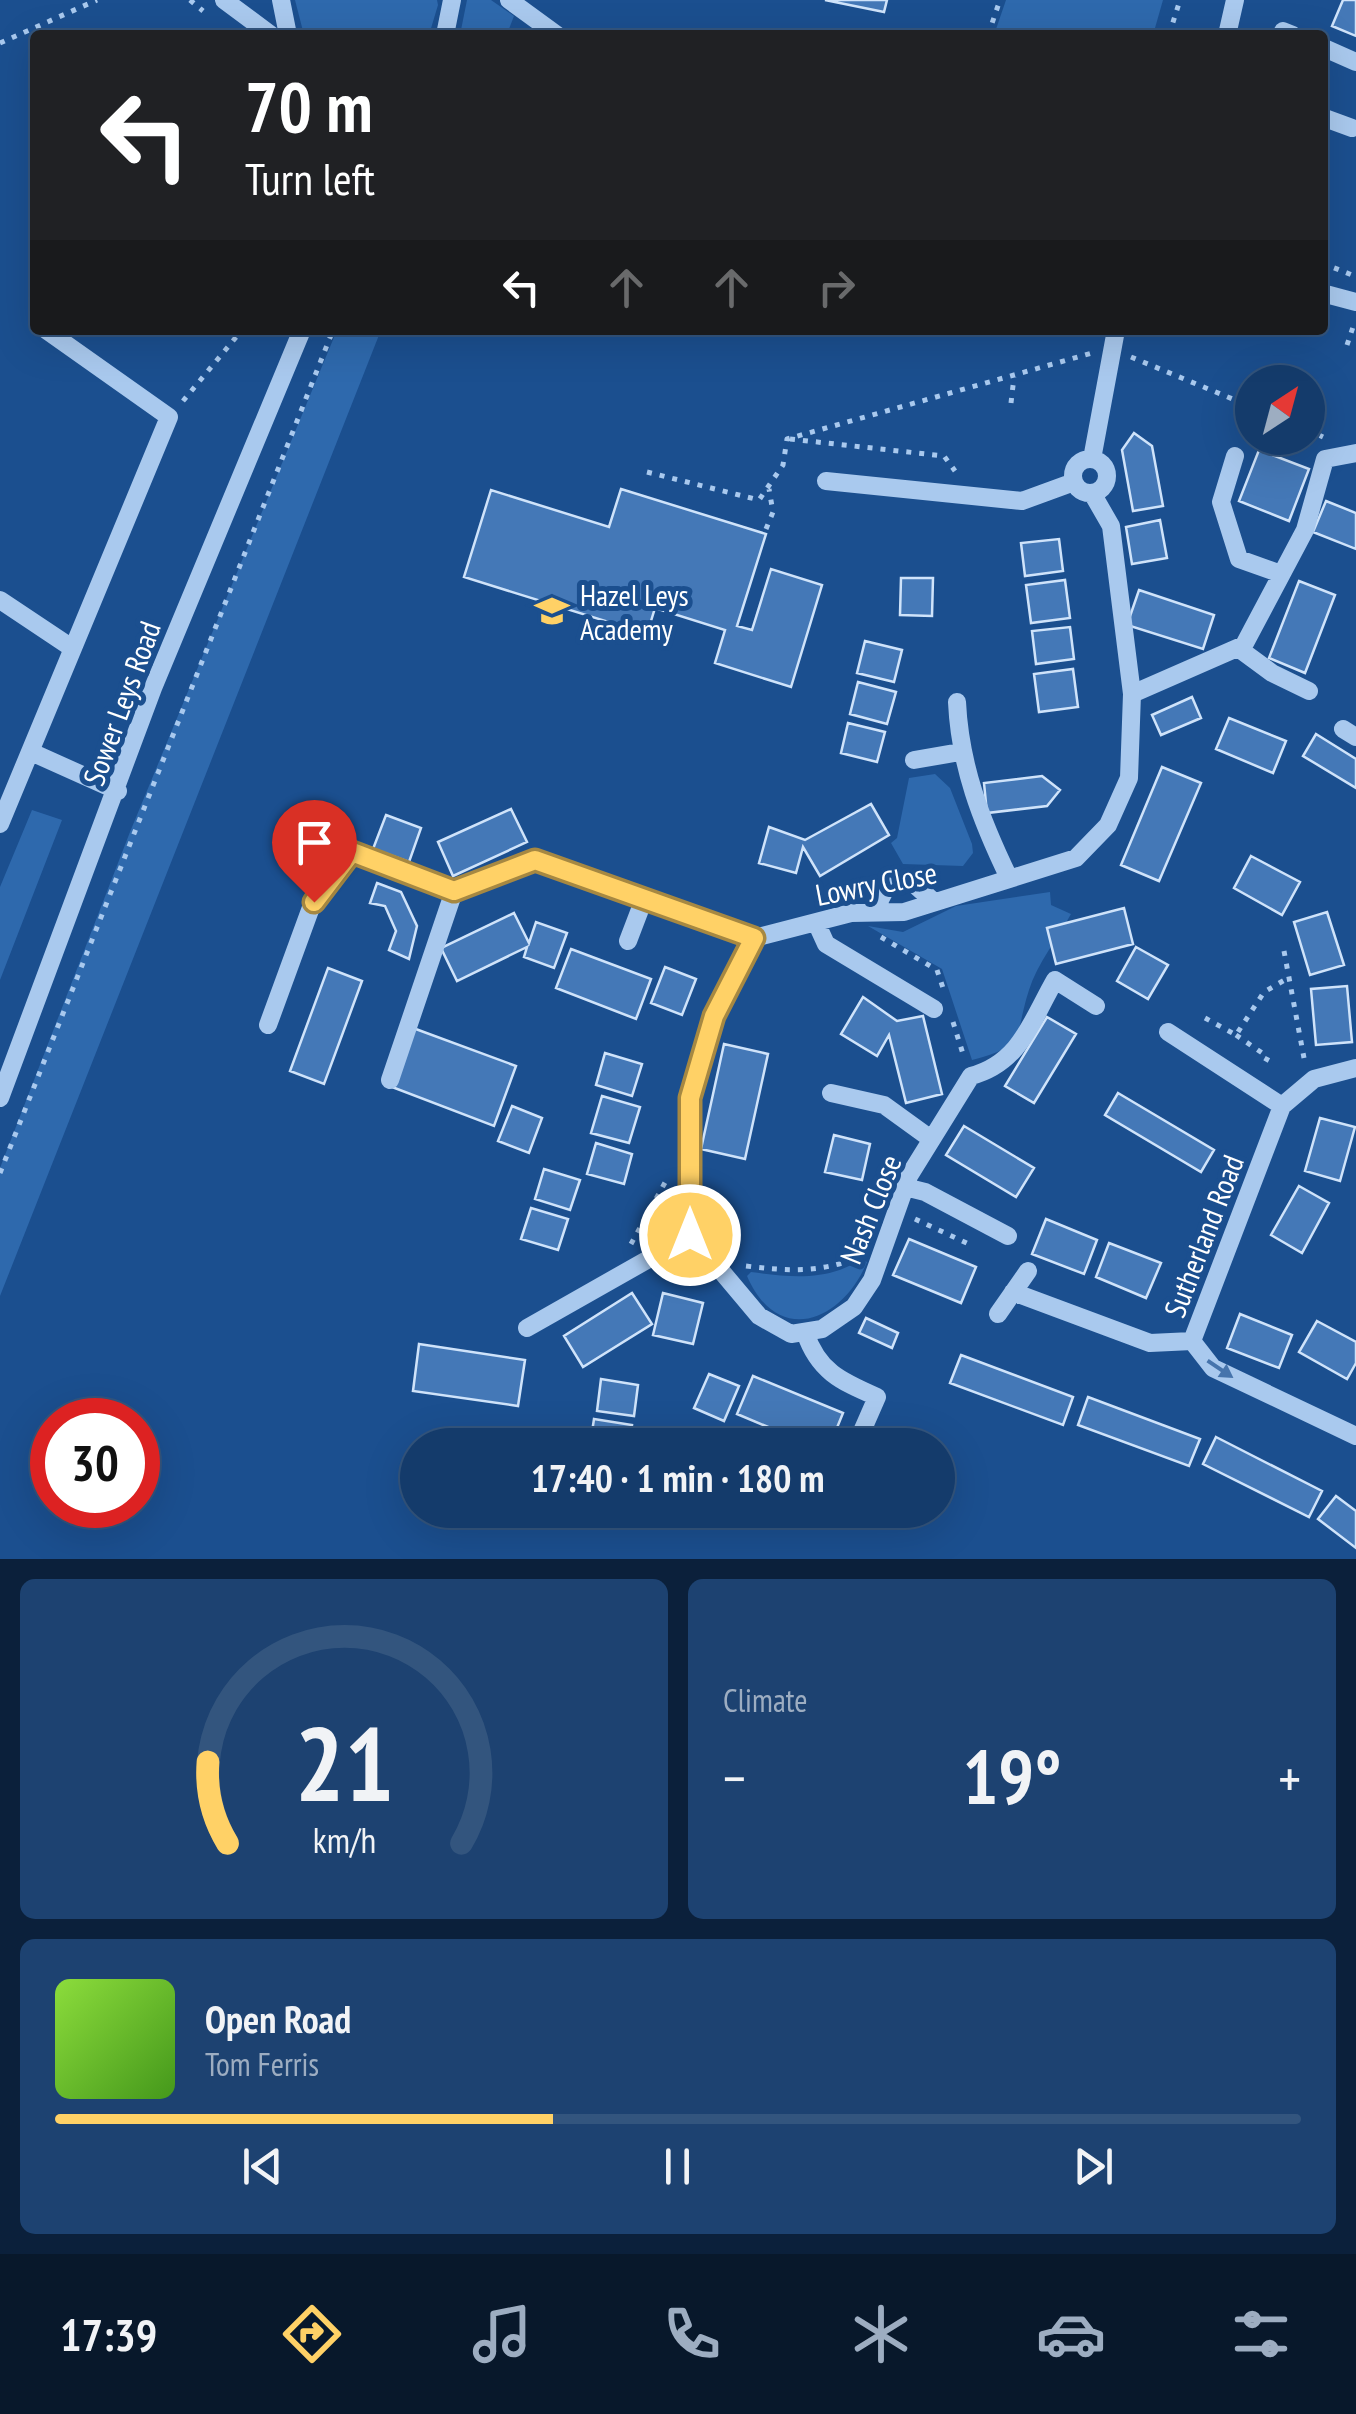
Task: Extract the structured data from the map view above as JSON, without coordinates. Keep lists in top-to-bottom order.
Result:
{
  "streets": {
    "street": [
      "Sower Leys Road",
      "Lowry Close",
      "Nash Close",
      "Sutherland Road"
    ]
  },
  "one_way": ["Sutherland Road"],
  "places": {
    "school or university": ["Hazel Leys Academy"]
  },
  "north": "top right",
  "page": {
    "turn": ["70 m", "Turn left"],
    "limit": "30",
    "trip": "17:40 · 1 min · 180 m",
    "tile": "Climate",
    "heat": ["−", "19°", "+"],
    "song": ["Open Road", "Tom Ferris"],
    "tabs": "17:39",
    "gauge": ["21", "km/h"]
  }
}
